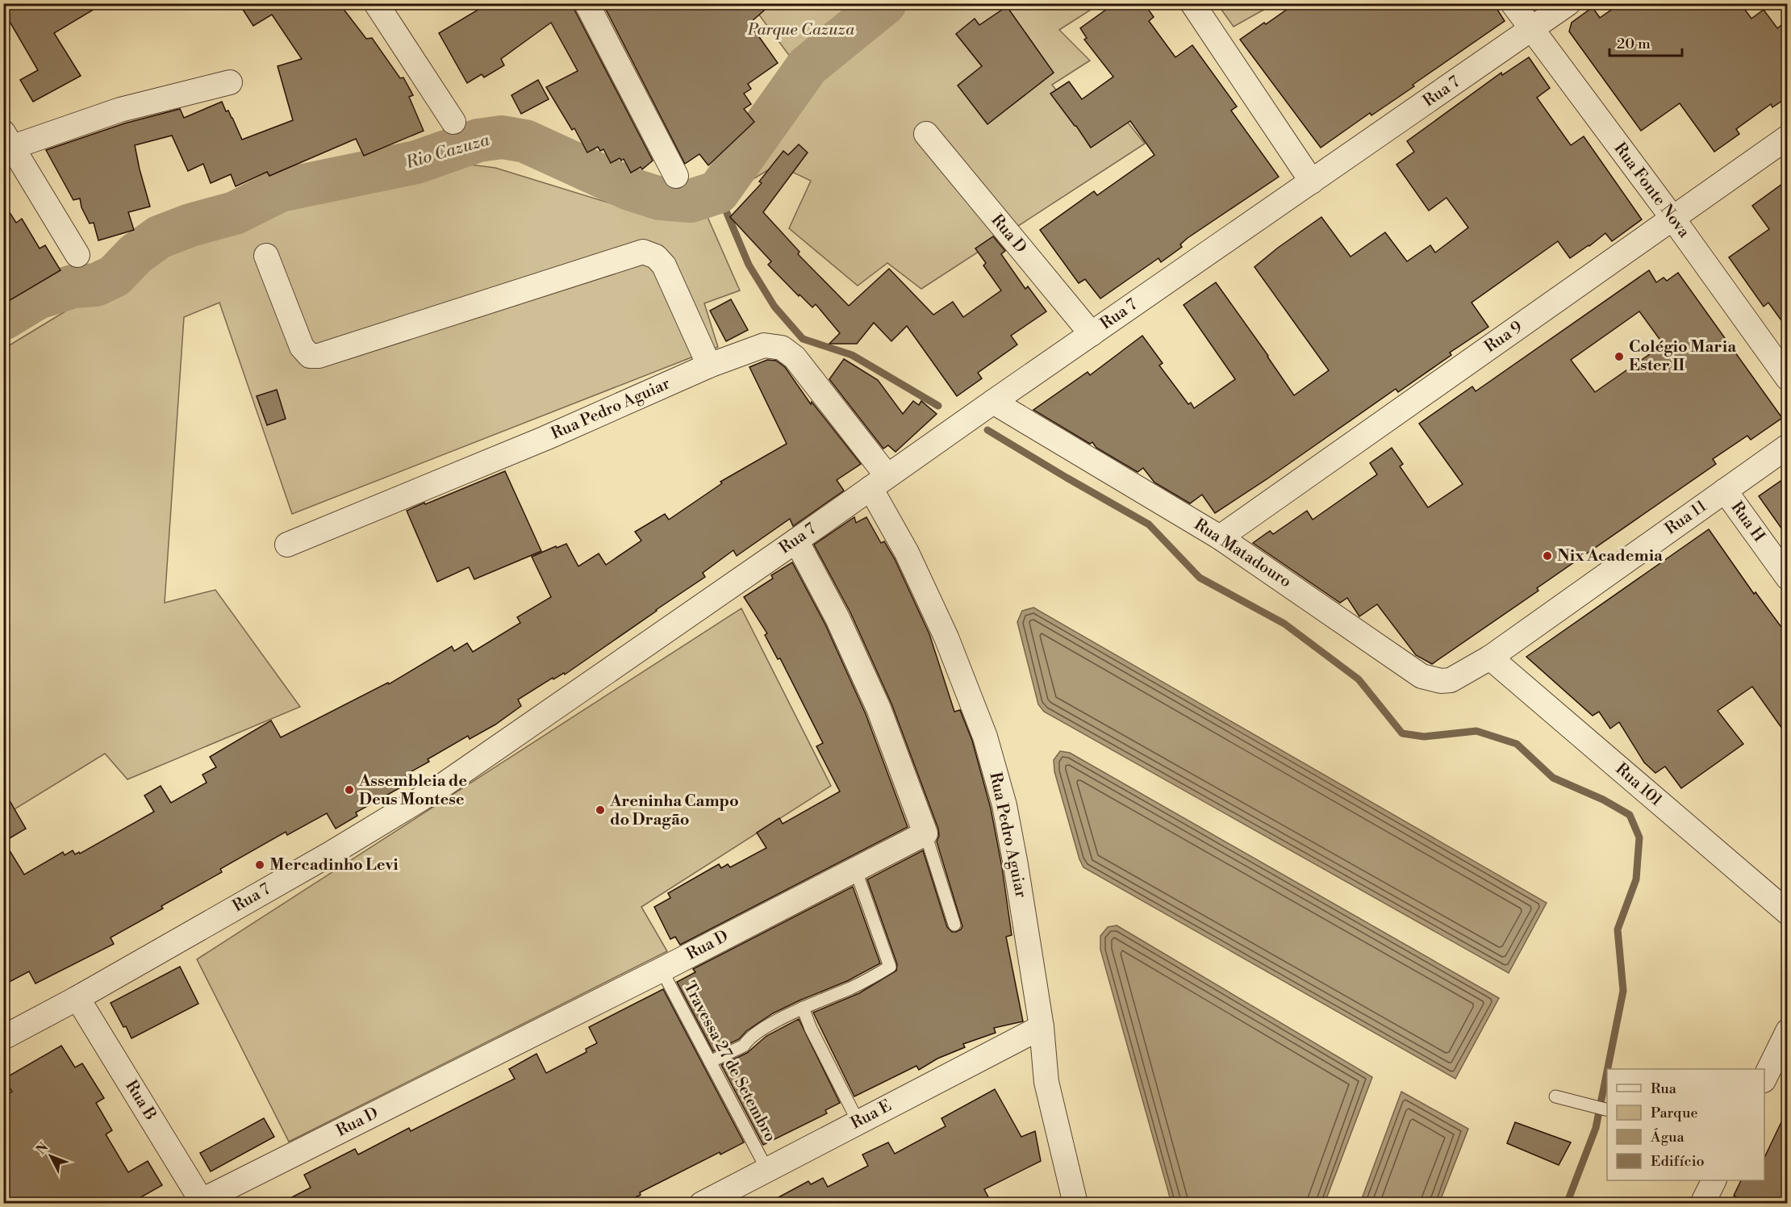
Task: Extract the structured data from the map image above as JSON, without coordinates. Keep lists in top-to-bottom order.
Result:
{
  "streets": {
    "street": [
      "Rua 7",
      "Rua Fonte Nova",
      "Rua D",
      "Rua 9",
      "Rua Pedro Aguiar",
      "Rua 11",
      "Rua H",
      "Rua Matadouro",
      "Rua 101",
      "Rua B",
      "Rua E"
    ],
    "lane": ["Travessa 27 de Setembro"]
  },
  "crossings": [
    ["Rua 7", "Rua Fonte Nova"],
    ["Rua 7", "Rua D"],
    ["Rua 7", "Rua Pedro Aguiar"],
    ["Rua 7", "Rua Matadouro"],
    ["Rua 7", "Rua B"],
    ["Rua Fonte Nova", "Rua 9"],
    ["Rua D", "Travessa 27 de Setembro"],
    ["Rua D", "Rua B"],
    ["Rua 9", "Rua Matadouro"],
    ["Rua Pedro Aguiar", "Rua E"],
    ["Rua 11", "Rua H"],
    ["Rua 11", "Rua Matadouro"],
    ["Rua 11", "Rua 101"],
    ["Rua Matadouro", "Rua 101"],
    ["Travessa 27 de Setembro", "Rua E"]
  ],
  "water": ["Rio Cazuza"],
  "parks": ["Parque Cazuza"],
  "places": [
    "Colégio Maria Ester II",
    "Nix Academia",
    "Assembleia de Deus Montese",
    "Areninha Campo do Dragão",
    "Mercadinho Levi"
  ],
  "legend": [
    "Rua",
    "Parque",
    "Água",
    "Edifício"
  ],
  "scale_bar": "20 m",
  "north": "top left"
}
